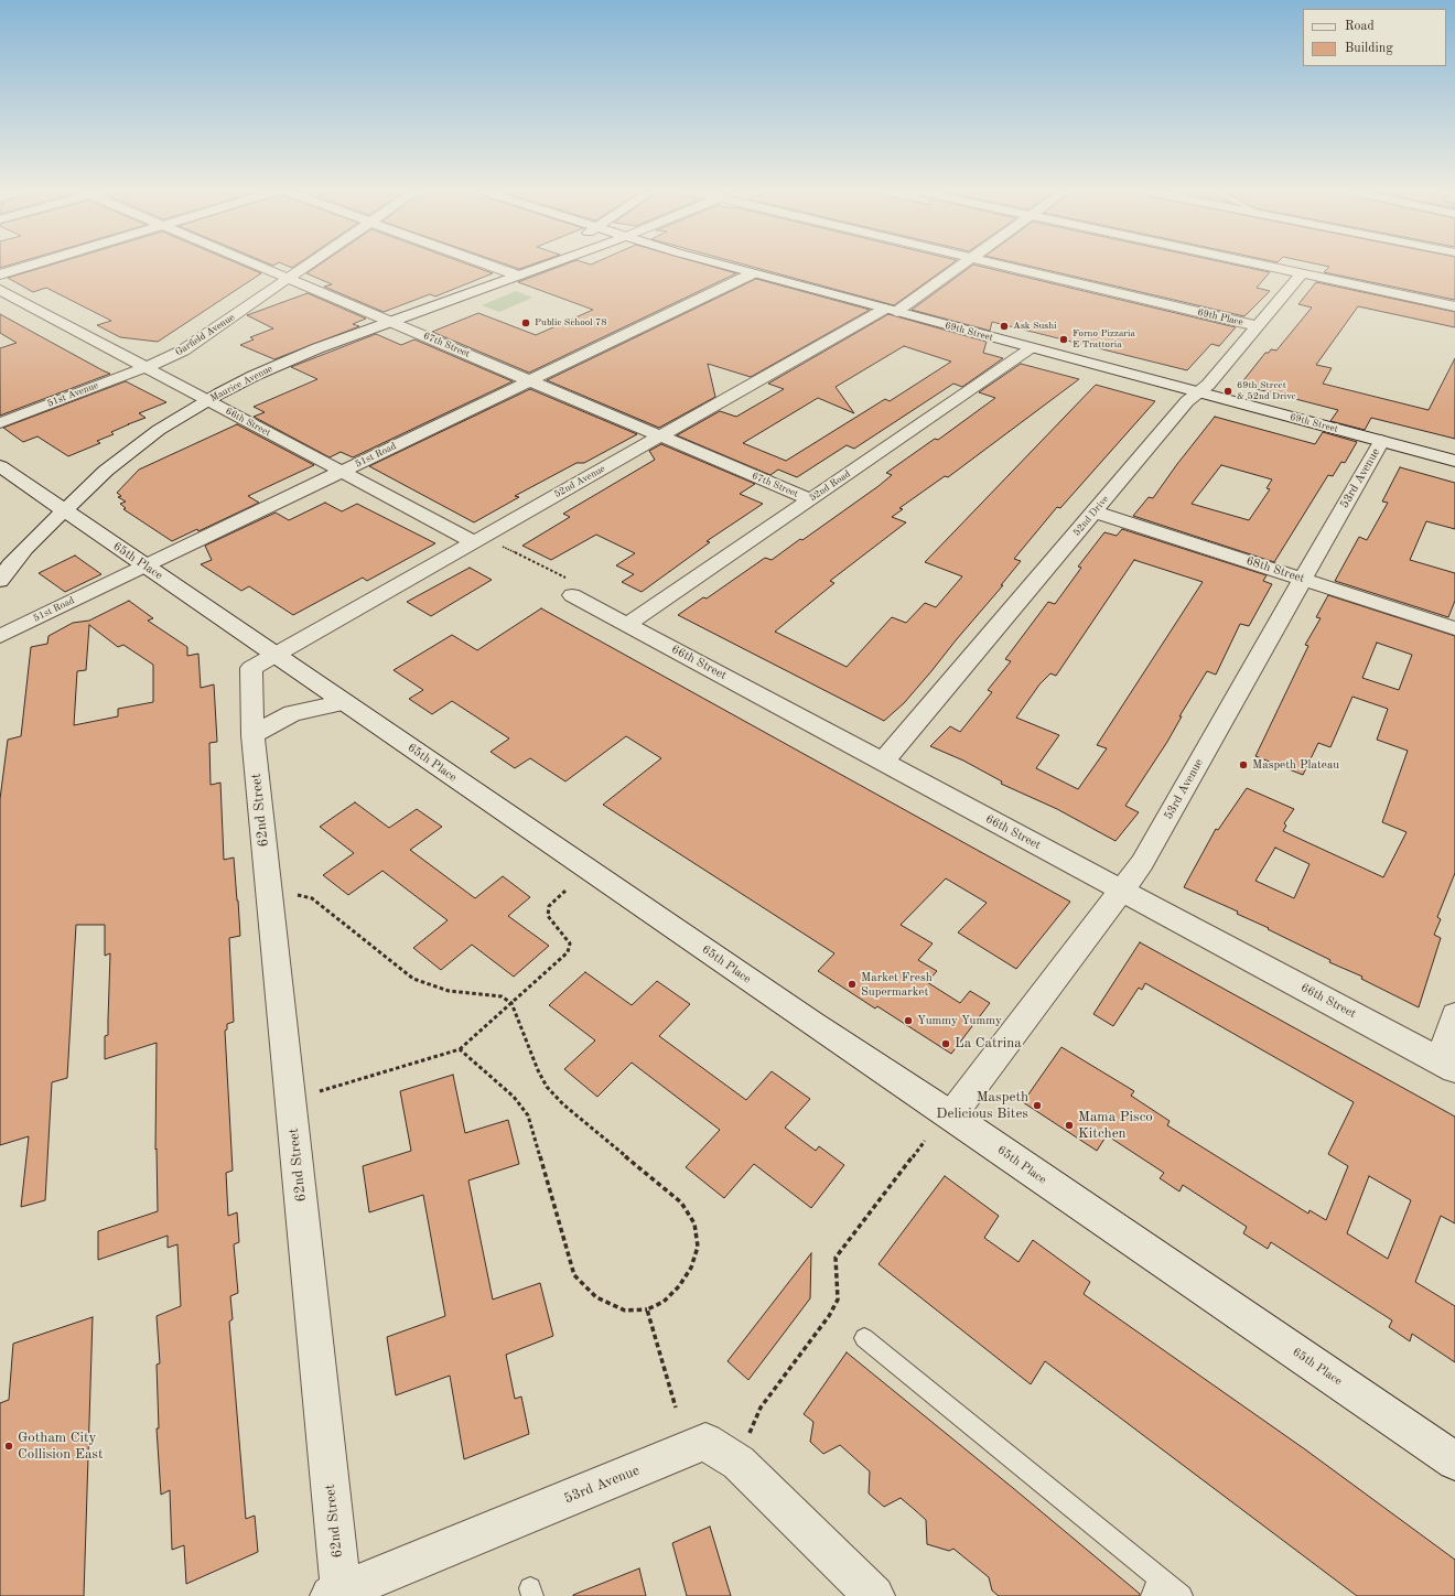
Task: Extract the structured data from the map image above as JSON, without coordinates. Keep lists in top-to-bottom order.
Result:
{
  "streets": {
    "street": [
      "69th Place",
      "69th Street",
      "Garfield Avenue",
      "67th Street",
      "Maurice Avenue",
      "51st Avenue",
      "66th Street",
      "51st Road",
      "53rd Avenue",
      "52nd Avenue",
      "52nd Road",
      "52nd Drive",
      "65th Place",
      "68th Street",
      "62nd Street"
    ]
  },
  "crossings": [
    ["69th Place", "52nd Drive"],
    ["69th Street", "51st Road"],
    ["69th Street", "53rd Avenue"],
    ["69th Street", "52nd Avenue"],
    ["69th Street", "52nd Road"],
    ["69th Street", "52nd Drive"],
    ["Garfield Avenue", "67th Street"],
    ["Garfield Avenue", "51st Avenue"],
    ["Garfield Avenue", "66th Street"],
    ["67th Street", "Maurice Avenue"],
    ["67th Street", "51st Road"],
    ["67th Street", "52nd Avenue"],
    ["67th Street", "52nd Road"],
    ["Maurice Avenue", "66th Street"],
    ["Maurice Avenue", "65th Place"],
    ["51st Avenue", "66th Street"],
    ["66th Street", "51st Road"],
    ["66th Street", "53rd Avenue"],
    ["66th Street", "52nd Avenue"],
    ["66th Street", "52nd Road"],
    ["66th Street", "52nd Drive"],
    ["51st Road", "65th Place"],
    ["53rd Avenue", "65th Place"],
    ["53rd Avenue", "68th Street"],
    ["53rd Avenue", "62nd Street"],
    ["52nd Avenue", "65th Place"],
    ["52nd Avenue", "62nd Street"],
    ["52nd Drive", "68th Street"],
    ["65th Place", "62nd Street"]
  ],
  "places": [
    "Public School 78",
    "Ask Sushi",
    "Forno Pizzaria E Trattoria",
    "69th Street & 52nd Drive",
    "Maspeth Plateau",
    "Market Fresh Supermarket",
    "Yummy Yummy",
    "La Catrina",
    "Maspeth Delicious Bites",
    "Mama Pisco Kitchen",
    "Gotham City Collision East"
  ],
  "legend": ["Road", "Building"]
}
